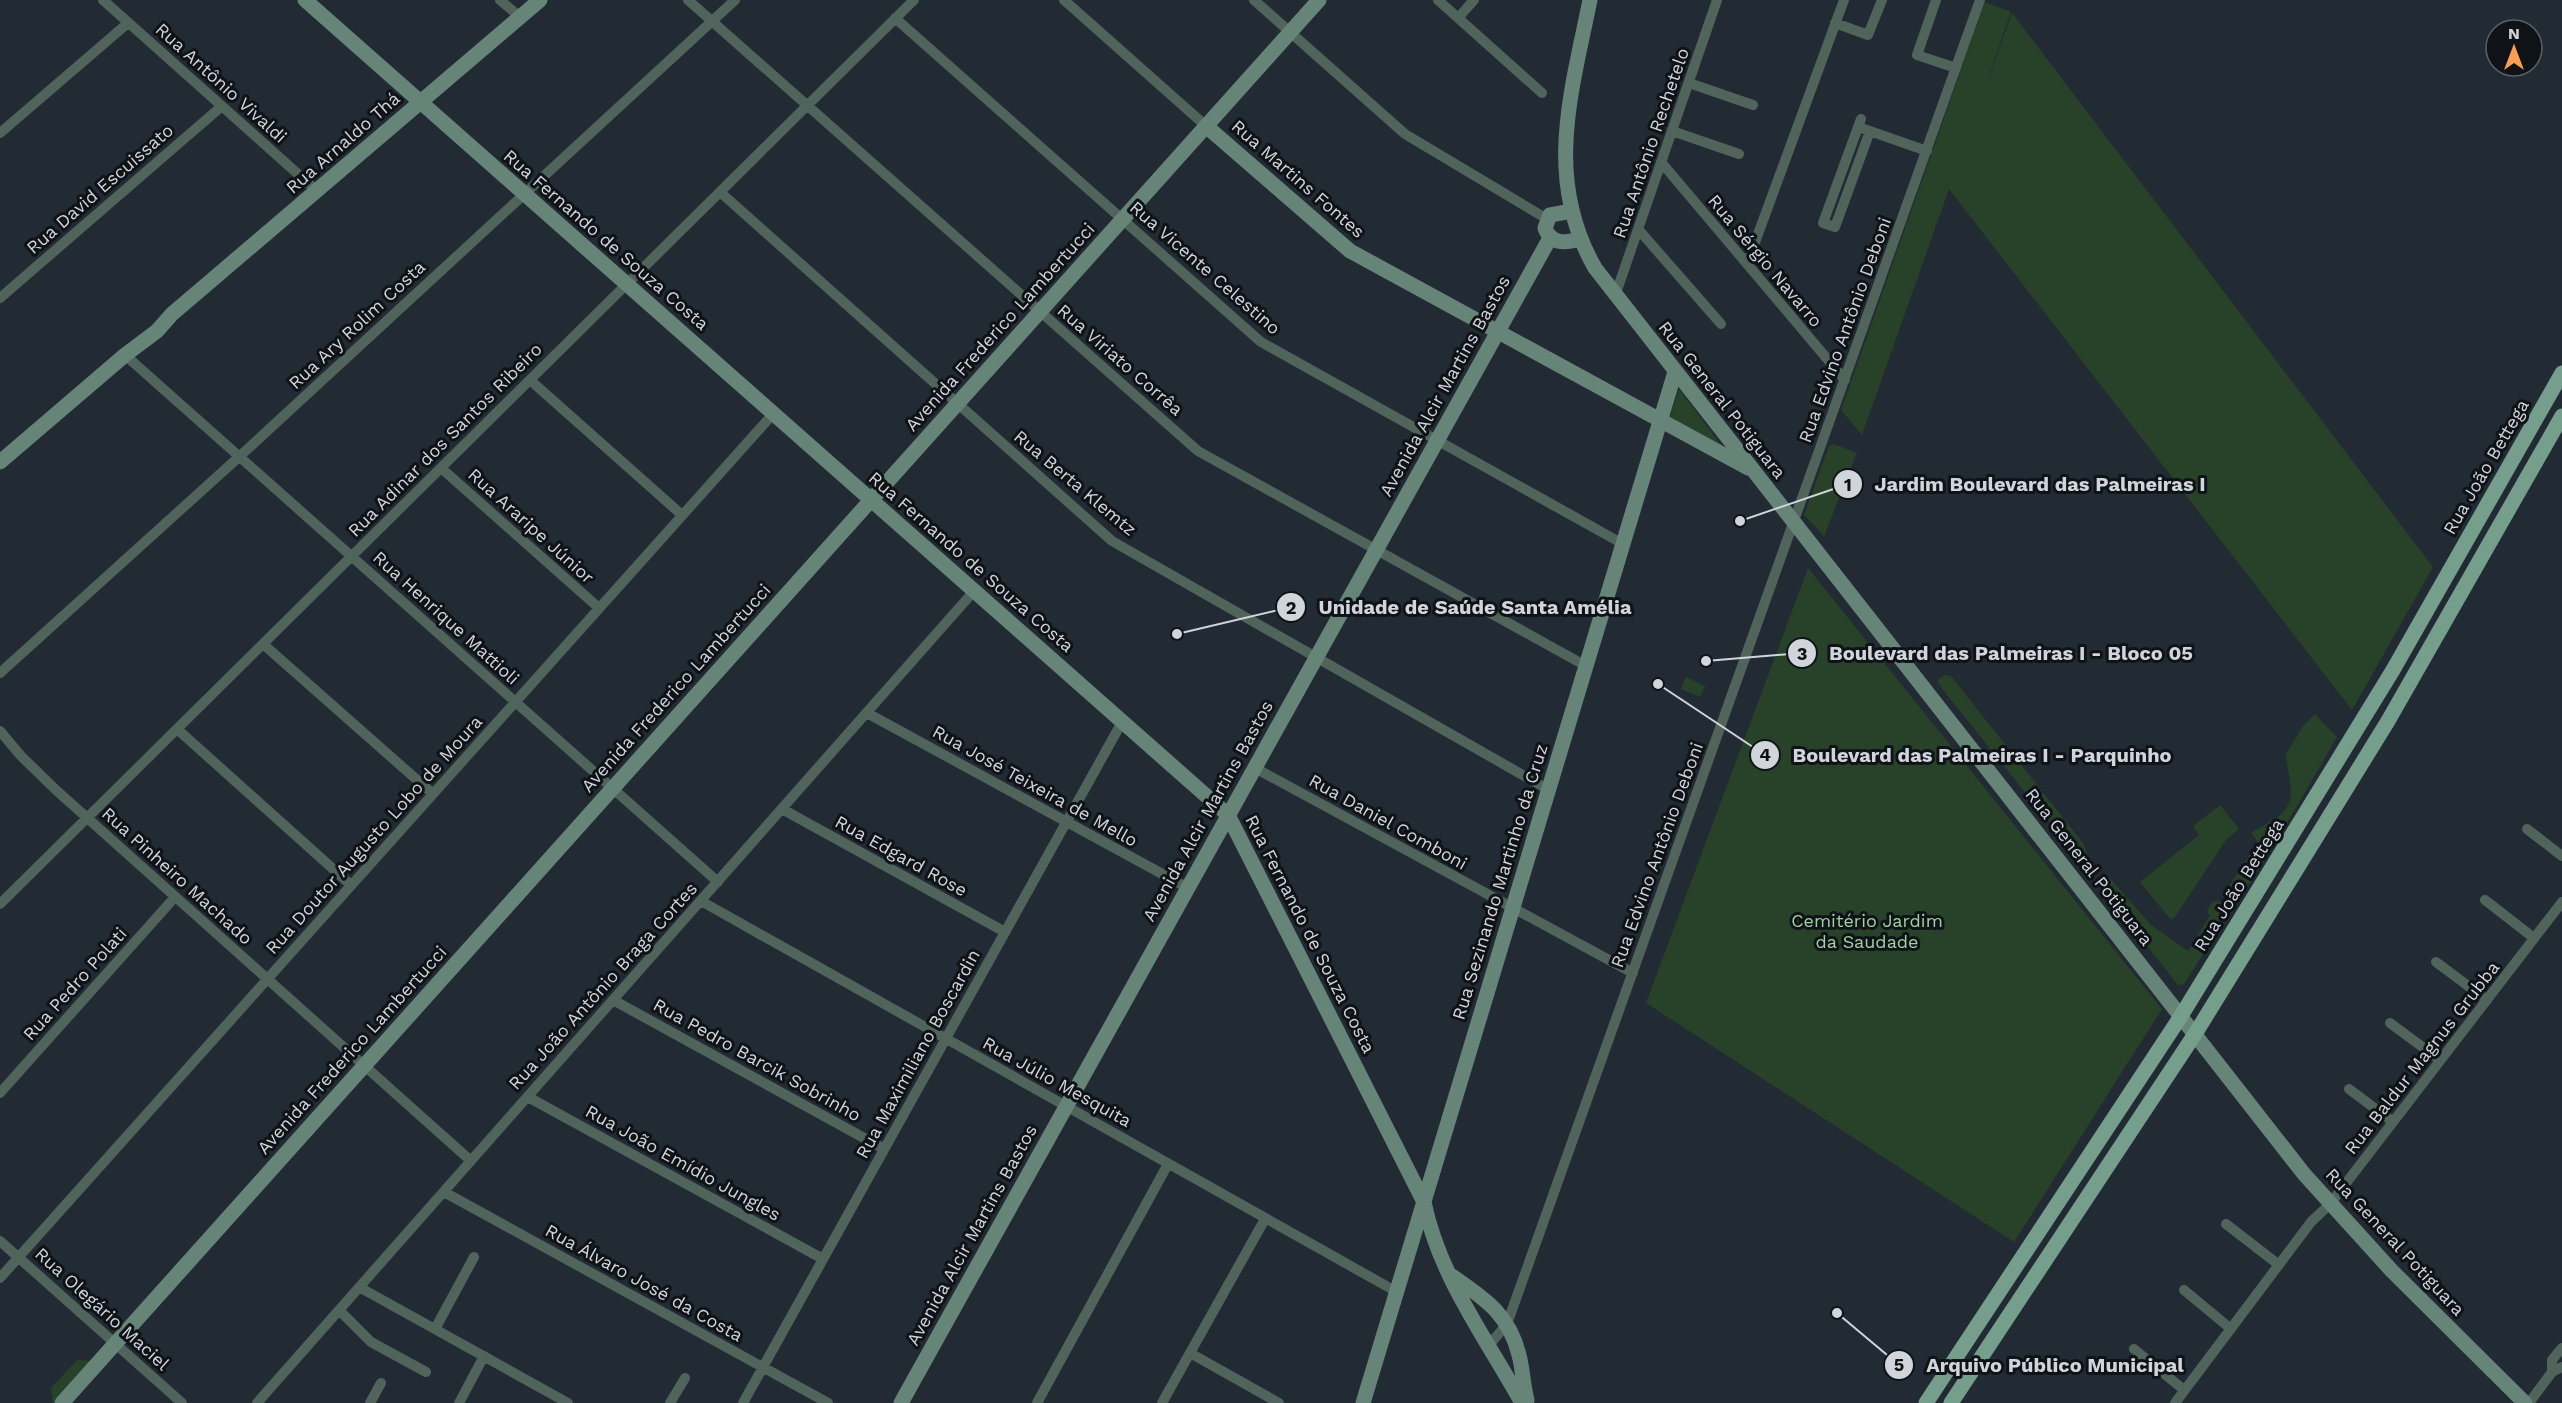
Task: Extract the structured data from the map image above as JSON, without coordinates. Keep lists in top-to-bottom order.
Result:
{
  "streets": {
    "main road": ["Rua João Bettega"],
    "street": [
      "Rua Antônio Vivaldi",
      "Rua Arnaldo Thá",
      "Rua Antônio Rechetelo",
      "Rua Martins Fontes",
      "Rua David Escuissato",
      "Rua Fernando de Souza Costa",
      "Rua Sérgio Navarro",
      "Rua Vicente Celestino",
      "Rua Ary Rolim Costa",
      "Avenida Frederico Lambertucci",
      "Rua Edvino Antônio Deboni",
      "Rua Viriato Corrêa",
      "Avenida Alcir Martins Bastos",
      "Rua General Potiguara",
      "Rua Adinar dos Santos Ribeiro",
      "Rua Berta Klemtz",
      "Rua Araripe Júnior",
      "Rua Henrique Mattioli",
      "Rua José Teixeira de Mello",
      "Rua Daniel Comboni",
      "Rua Doutor Augusto Lobo de Moura",
      "Rua Edgard Rose",
      "Rua Pinheiro Machado",
      "Rua Sezinando Martinho da Cruz",
      "Rua Pedro Polati",
      "Rua João Antônio Braga Cortes",
      "Rua Maximiliano Boscardin",
      "Rua Baldur Magnus Grubba",
      "Rua Pedro Barcik Sobrinho",
      "Rua Júlio Mesquita",
      "Rua João Emídio Jungles",
      "Rua Álvaro José da Costa",
      "Rua Olegário Maciel"
    ]
  },
  "crossings": [
    ["Rua Antônio Vivaldi", "Rua Arnaldo Thá"],
    ["Rua Antônio Vivaldi", "Rua David Escuissato"],
    ["Rua Arnaldo Thá", "Rua Fernando de Souza Costa"],
    ["Rua Arnaldo Thá", "Rua Henrique Mattioli"],
    ["Rua Antônio Rechetelo", "Rua Sérgio Navarro"],
    ["Rua Antônio Rechetelo", "Rua General Potiguara"],
    ["Rua Martins Fontes", "Avenida Frederico Lambertucci"],
    ["Rua Martins Fontes", "Avenida Alcir Martins Bastos"],
    ["Rua Martins Fontes", "Rua General Potiguara"],
    ["Rua Martins Fontes", "Rua Sezinando Martinho da Cruz"],
    ["Rua Fernando de Souza Costa", "Rua Ary Rolim Costa"],
    ["Rua Fernando de Souza Costa", "Avenida Frederico Lambertucci"],
    ["Rua Fernando de Souza Costa", "Rua Edvino Antônio Deboni"],
    ["Rua Fernando de Souza Costa", "Avenida Alcir Martins Bastos"],
    ["Rua Fernando de Souza Costa", "Rua Adinar dos Santos Ribeiro"],
    ["Rua Fernando de Souza Costa", "Rua Doutor Augusto Lobo de Moura"],
    ["Rua Fernando de Souza Costa", "Rua Sezinando Martinho da Cruz"],
    ["Rua Fernando de Souza Costa", "Rua João Antônio Braga Cortes"],
    ["Rua Fernando de Souza Costa", "Rua Maximiliano Boscardin"],
    ["Rua Sérgio Navarro", "Rua Edvino Antônio Deboni"],
    ["Rua Vicente Celestino", "Avenida Frederico Lambertucci"],
    ["Rua Vicente Celestino", "Avenida Alcir Martins Bastos"],
    ["Rua Vicente Celestino", "Rua Adinar dos Santos Ribeiro"],
    ["Rua Vicente Celestino", "Rua Sezinando Martinho da Cruz"],
    ["Rua Ary Rolim Costa", "Rua Viriato Corrêa"],
    ["Rua Ary Rolim Costa", "Rua Henrique Mattioli"],
    ["Avenida Frederico Lambertucci", "Rua Viriato Corrêa"],
    ["Avenida Frederico Lambertucci", "Rua Berta Klemtz"],
    ["Avenida Frederico Lambertucci", "Rua Henrique Mattioli"],
    ["Avenida Frederico Lambertucci", "Rua Pinheiro Machado"],
    ["Avenida Frederico Lambertucci", "Rua Olegário Maciel"],
    ["Rua Edvino Antônio Deboni", "Rua General Potiguara"],
    ["Rua Edvino Antônio Deboni", "Rua Daniel Comboni"],
    ["Rua Viriato Corrêa", "Avenida Alcir Martins Bastos"],
    ["Rua Viriato Corrêa", "Rua Adinar dos Santos Ribeiro"],
    ["Rua Viriato Corrêa", "Rua Sezinando Martinho da Cruz"],
    ["Avenida Alcir Martins Bastos", "Rua Berta Klemtz"],
    ["Avenida Alcir Martins Bastos", "Rua José Teixeira de Mello"],
    ["Avenida Alcir Martins Bastos", "Rua Daniel Comboni"],
    ["Avenida Alcir Martins Bastos", "Rua Júlio Mesquita"],
    ["Rua General Potiguara", "Rua João Bettega"],
    ["Rua General Potiguara", "Rua Sezinando Martinho da Cruz"],
    ["Rua General Potiguara", "Rua Baldur Magnus Grubba"],
    ["Rua Adinar dos Santos Ribeiro", "Rua Berta Klemtz"],
    ["Rua Adinar dos Santos Ribeiro", "Rua Araripe Júnior"],
    ["Rua Adinar dos Santos Ribeiro", "Rua Henrique Mattioli"],
    ["Rua Adinar dos Santos Ribeiro", "Rua Pinheiro Machado"],
    ["Rua Berta Klemtz", "Rua Sezinando Martinho da Cruz"],
    ["Rua Araripe Júnior", "Rua Doutor Augusto Lobo de Moura"],
    ["Rua Henrique Mattioli", "Rua Doutor Augusto Lobo de Moura"],
    ["Rua Henrique Mattioli", "Rua João Antônio Braga Cortes"],
    ["Rua José Teixeira de Mello", "Rua João Antônio Braga Cortes"],
    ["Rua José Teixeira de Mello", "Rua Maximiliano Boscardin"],
    ["Rua Daniel Comboni", "Rua Sezinando Martinho da Cruz"],
    ["Rua Doutor Augusto Lobo de Moura", "Rua Pinheiro Machado"],
    ["Rua Doutor Augusto Lobo de Moura", "Rua Olegário Maciel"],
    ["Rua Edgard Rose", "Rua João Antônio Braga Cortes"],
    ["Rua Edgard Rose", "Rua Maximiliano Boscardin"],
    ["Rua Pinheiro Machado", "Rua Pedro Polati"],
    ["Rua Pinheiro Machado", "Rua João Antônio Braga Cortes"],
    ["Rua Sezinando Martinho da Cruz", "Rua Júlio Mesquita"],
    ["Rua João Antônio Braga Cortes", "Rua Pedro Barcik Sobrinho"],
    ["Rua João Antônio Braga Cortes", "Rua Júlio Mesquita"],
    ["Rua João Antônio Braga Cortes", "Rua João Emídio Jungles"],
    ["Rua João Antônio Braga Cortes", "Rua Álvaro José da Costa"],
    ["Rua Maximiliano Boscardin", "Rua Pedro Barcik Sobrinho"],
    ["Rua Maximiliano Boscardin", "Rua Júlio Mesquita"],
    ["Rua Maximiliano Boscardin", "Rua João Emídio Jungles"],
    ["Rua Maximiliano Boscardin", "Rua Álvaro José da Costa"]
  ],
  "parks": ["Cemitério Jardim da Saudade"],
  "places": [
    "Jardim Boulevard das Palmeiras I",
    "Unidade de Saúde Santa Amélia",
    "Boulevard das Palmeiras I - Bloco 05",
    "Boulevard das Palmeiras I - Parquinho",
    "Arquivo Público Municipal"
  ],
  "north": "top"
}
